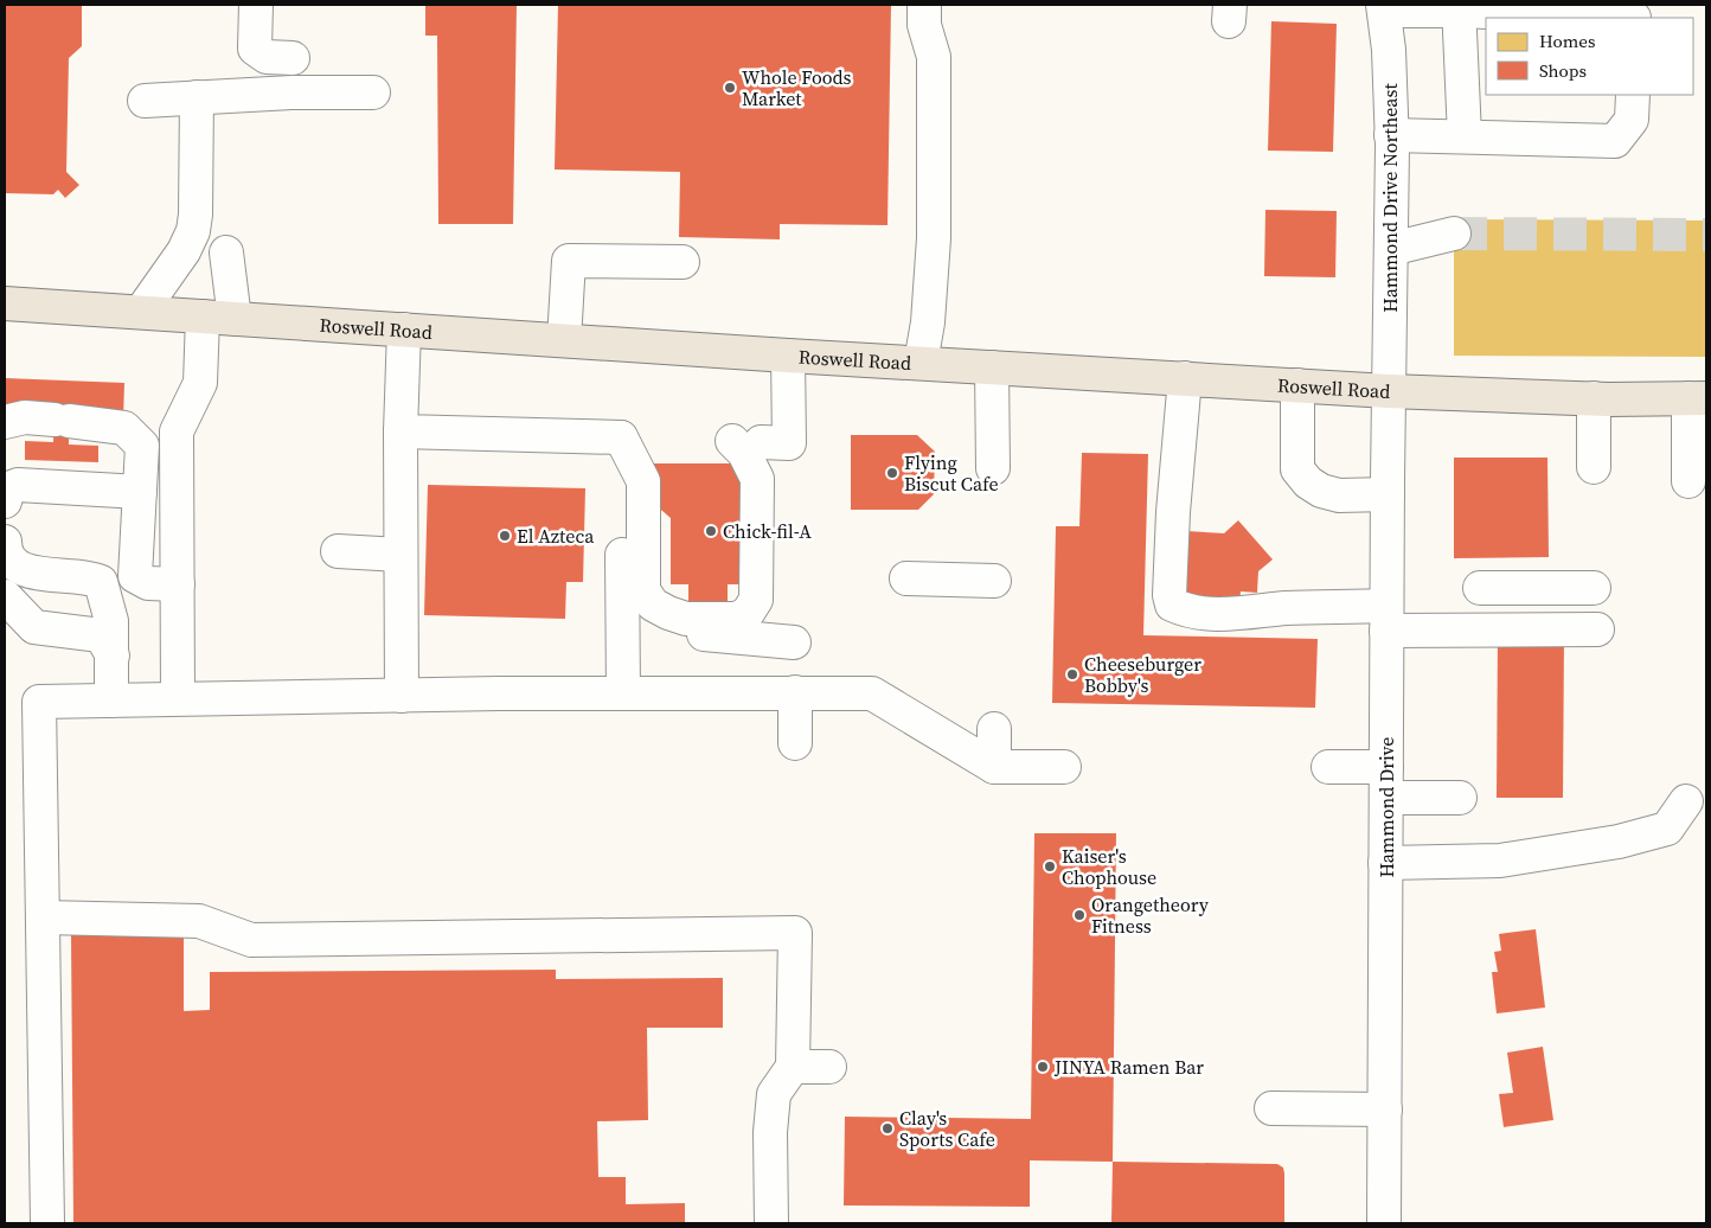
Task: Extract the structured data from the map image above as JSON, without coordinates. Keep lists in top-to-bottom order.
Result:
{
  "streets": {
    "main road": ["Roswell Road"],
    "street": ["Hammond Drive Northeast", "Hammond Drive"]
  },
  "crossings": [
    ["Hammond Drive Northeast", "Roswell Road"],
    ["Hammond Drive Northeast", "Hammond Drive"],
    ["Roswell Road", "Hammond Drive"]
  ],
  "places": [
    "Whole Foods Market",
    "Flying Biscut Cafe",
    "Chick-fil-A",
    "El Azteca",
    "Cheeseburger Bobby's",
    "Kaiser's Chophouse",
    "Orangetheory Fitness",
    "JINYA Ramen Bar",
    "Clay's Sports Cafe"
  ],
  "legend": ["Homes", "Shops"]
}
